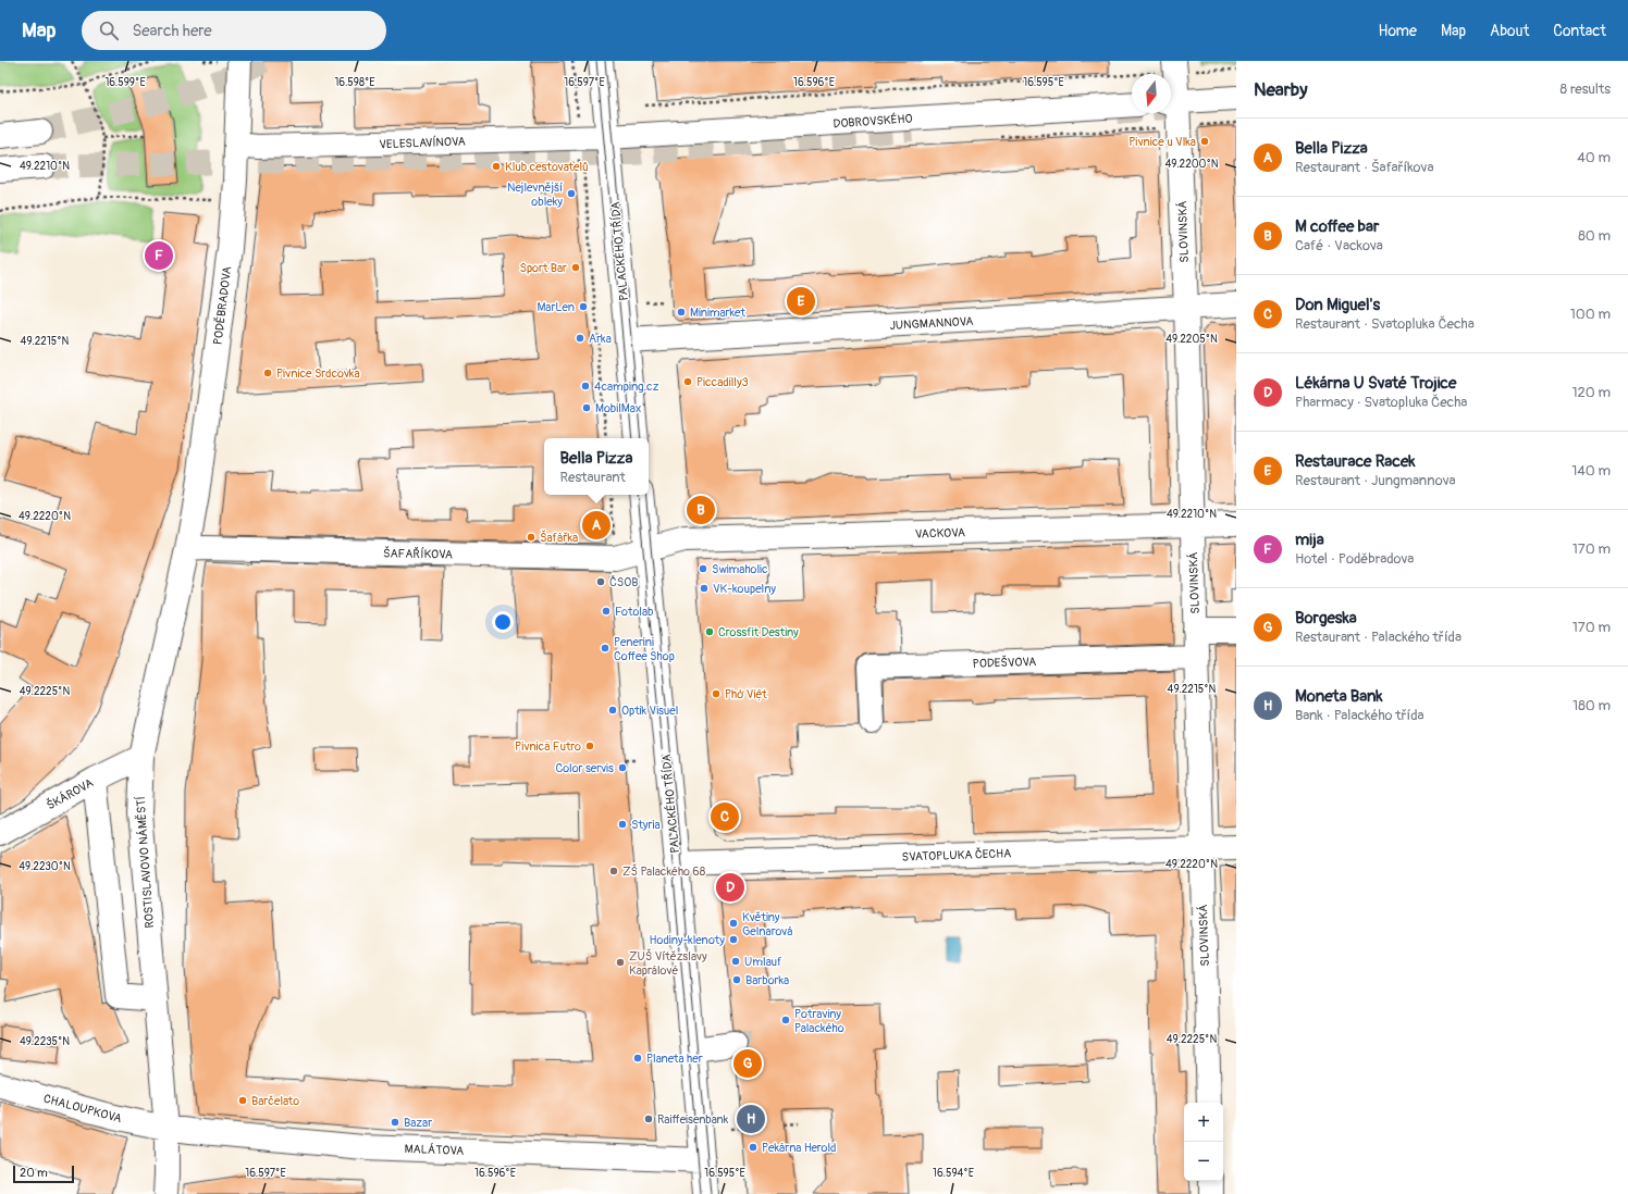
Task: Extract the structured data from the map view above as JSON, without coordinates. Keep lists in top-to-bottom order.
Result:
{
  "streets": {
    "main road": [
      "DOBROVSKÉHO",
      "VELESLAVÍNOVA",
      "SLOVINSKÁ",
      "PALACKÉHO TŘÍDA",
      "PODĚBRADOVA",
      "JUNGMANNOVA",
      "VACKOVA",
      "ŠAFAŘÍKOVA",
      "PODEŠVOVA",
      "ŠKÁROVA",
      "SVATOPLUKA ČECHA",
      "ROSTISLAVOVO NÁMĚSTÍ",
      "CHALOUPKOVA",
      "MALÁTOVA"
    ]
  },
  "crossings": [
    ["DOBROVSKÉHO", "VELESLAVÍNOVA"],
    ["DOBROVSKÉHO", "PALACKÉHO TŘÍDA"],
    ["VELESLAVÍNOVA", "PALACKÉHO TŘÍDA"],
    ["VELESLAVÍNOVA", "PODĚBRADOVA"],
    ["SLOVINSKÁ", "JUNGMANNOVA"],
    ["SLOVINSKÁ", "VACKOVA"],
    ["SLOVINSKÁ", "PODEŠVOVA"],
    ["SLOVINSKÁ", "SVATOPLUKA ČECHA"],
    ["PALACKÉHO TŘÍDA", "JUNGMANNOVA"],
    ["PALACKÉHO TŘÍDA", "VACKOVA"],
    ["PALACKÉHO TŘÍDA", "ŠAFAŘÍKOVA"],
    ["PALACKÉHO TŘÍDA", "SVATOPLUKA ČECHA"],
    ["PALACKÉHO TŘÍDA", "MALÁTOVA"],
    ["PODĚBRADOVA", "ŠAFAŘÍKOVA"],
    ["PODĚBRADOVA", "ROSTISLAVOVO NÁMĚSTÍ"],
    ["VACKOVA", "ŠAFAŘÍKOVA"],
    ["ŠAFAŘÍKOVA", "ROSTISLAVOVO NÁMĚSTÍ"],
    ["ŠKÁROVA", "ROSTISLAVOVO NÁMĚSTÍ"],
    ["ROSTISLAVOVO NÁMĚSTÍ", "CHALOUPKOVA"],
    ["ROSTISLAVOVO NÁMĚSTÍ", "MALÁTOVA"],
    ["CHALOUPKOVA", "MALÁTOVA"]
  ],
  "places": [
    "Pivnice u Vlka",
    "Klub cestovatelů",
    "Nejlevnější obleky",
    "Sport Bar",
    "MarLen",
    "Minimarket",
    "Arka",
    "Pivnice Srdcovka",
    "Piccadilly3",
    "4camping.cz",
    "MobilMax",
    "Šafářka",
    "Swimaholic",
    "ČSOB",
    "VK-koupelny",
    "Fotolab",
    "Crossfit Destiny",
    "Penerini Coffee Shop",
    "Phở Việt",
    "Optik Visuel",
    "Pivnicä Futro",
    "Color servis",
    "Styria",
    "ZŠ Palackého 68",
    "Květiny Gelnarová",
    "Hodiny-klenoty",
    "Umlauf",
    "ZUŠ Vítězslavy Kaprálové",
    "Barborka",
    "Potraviny Palackého",
    "Planeta her",
    "Barčelato",
    "Raiffeisenbank",
    "Bazar",
    "Pekárna Herold"
  ],
  "scale_bar": "20 m",
  "north": "bottom",
  "page": {
    "header": "Map",
    "search": "Search here",
    "nav": [
      "Home",
      "Map",
      "About",
      "Contact"
    ],
    "heading": ["Nearby", "8 results"],
    "list": [
      {
        "mark": "A",
        "name": "Bella Pizza",
        "note": "Restaurant · Šafaříkova",
        "value": "40 m"
      },
      {
        "mark": "B",
        "name": "M coffee bar",
        "note": "Café · Vackova",
        "value": "80 m"
      },
      {
        "mark": "C",
        "name": "Don Miguel's",
        "note": "Restaurant · Svatopluka Čecha",
        "value": "100 m"
      },
      {
        "mark": "D",
        "name": "Lékárna U Svaté Trojice",
        "note": "Pharmacy · Svatopluka Čecha",
        "value": "120 m"
      },
      {
        "mark": "E",
        "name": "Restaurace Racek",
        "note": "Restaurant · Jungmannova",
        "value": "140 m"
      },
      {
        "mark": "F",
        "name": "mija",
        "note": "Hotel · Poděbradova",
        "value": "170 m"
      },
      {
        "mark": "G",
        "name": "Borgeska",
        "note": "Restaurant · Palackého třída",
        "value": "170 m"
      },
      {
        "mark": "H",
        "name": "Moneta Bank",
        "note": "Bank · Palackého třída",
        "value": "180 m"
      }
    ],
    "pins": [
      "F",
      "E",
      "B",
      "A",
      "C",
      "D",
      "G",
      "H"
    ],
    "popup": ["Bella Pizza", "Restaurant"],
    "map_buttons": ["+", "−"],
    "scale": "20 m"
  },
  "coordinates": [
    "16.599°E",
    "16.598°E",
    "16.597°E",
    "16.596°E",
    "16.595°E",
    "49.2200°N",
    "49.2210°N",
    "49.2205°N",
    "49.2215°N",
    "49.2220°N",
    "49.2225°N",
    "49.2230°N",
    "49.2235°N",
    "16.594°E"
  ]
}
